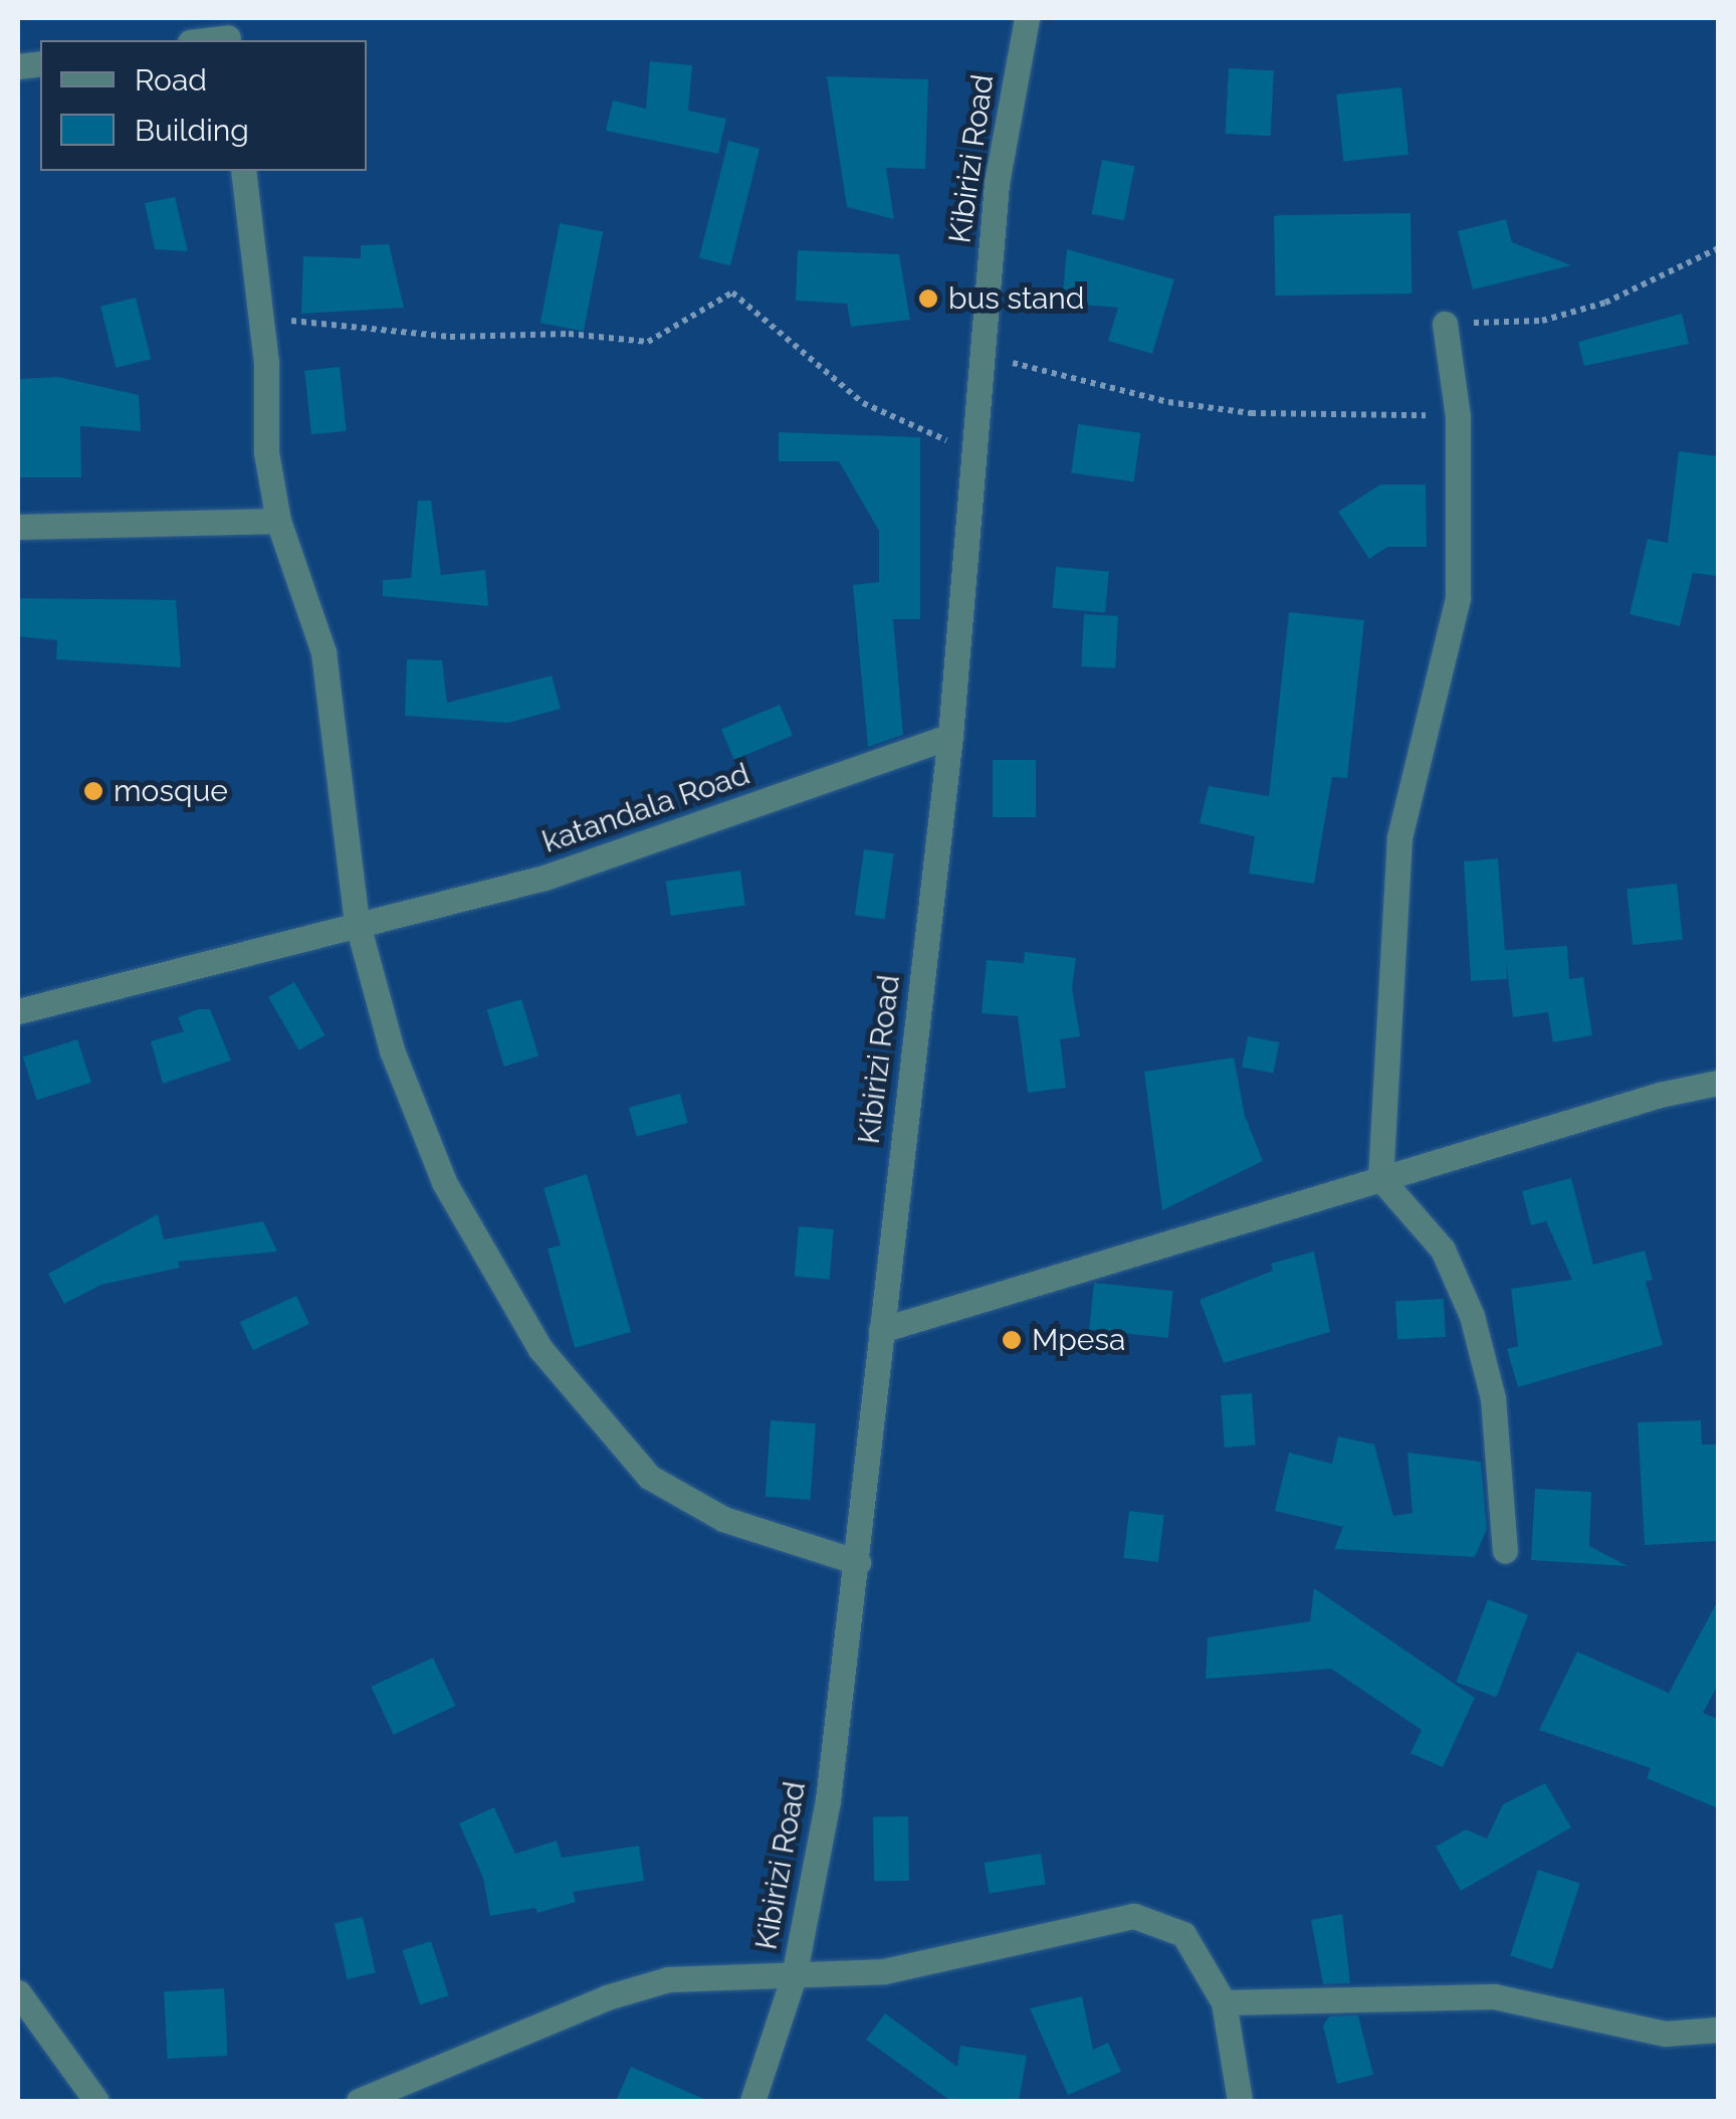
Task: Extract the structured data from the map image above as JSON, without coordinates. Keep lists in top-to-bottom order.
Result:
{
  "streets": {
    "street": ["Kibirizi Road", "katandala Road"]
  },
  "crossings": [
    ["Kibirizi Road", "katandala Road"]
  ],
  "places": ["bus stand", "mosque", "Mpesa"],
  "legend": ["Road", "Building"]
}
